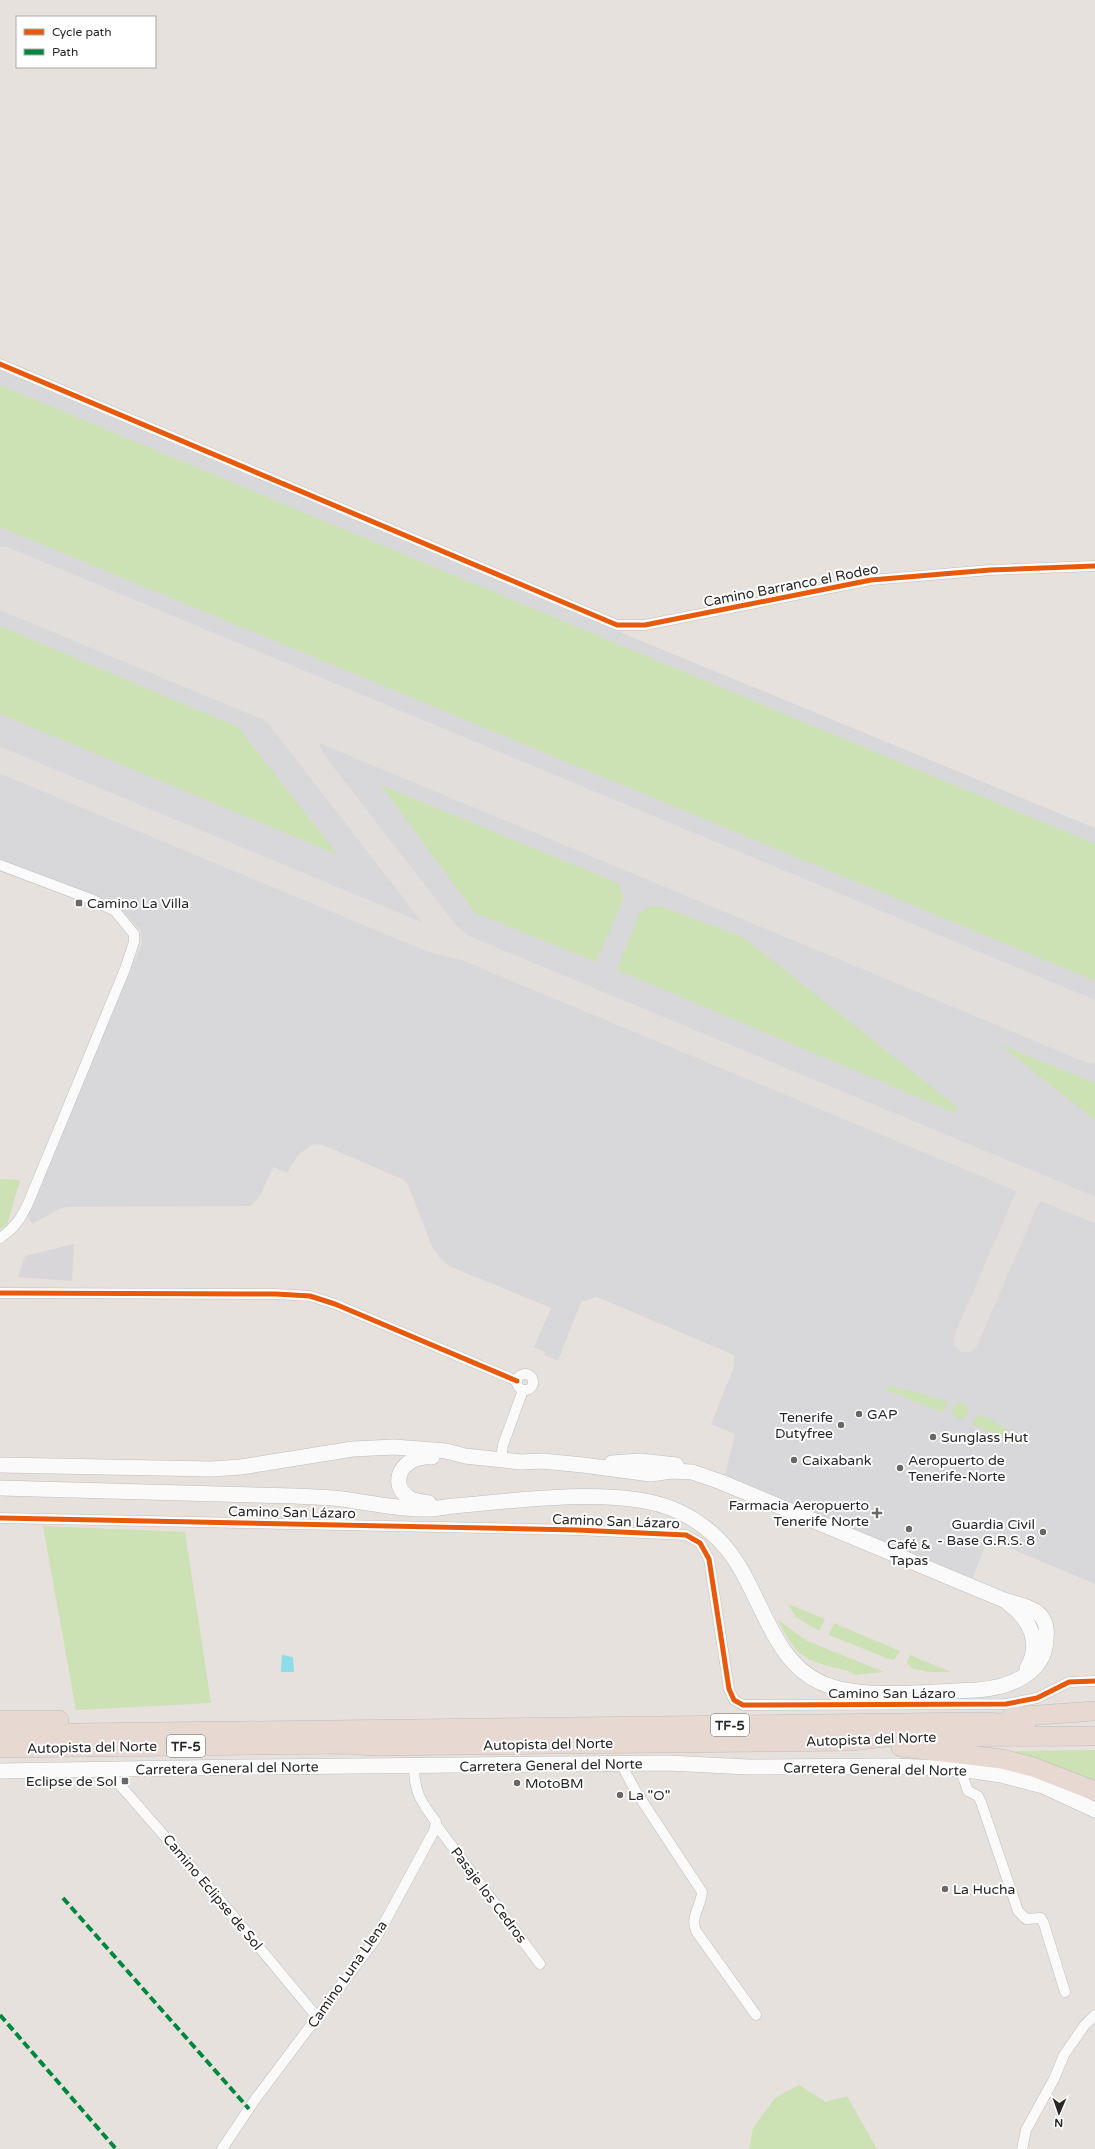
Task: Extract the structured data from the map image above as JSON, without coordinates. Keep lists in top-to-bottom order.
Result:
{
  "streets": {
    "highway": ["TF-5", "Autopista del Norte"],
    "main road": ["Carretera General del Norte"],
    "street": [
      "Camino Barranco el Rodeo",
      "Camino San Lázaro",
      "Camino Eclipse de Sol",
      "Pasaje los Cedros",
      "Camino Luna Llena"
    ]
  },
  "crossings": [
    ["Carretera General del Norte", "Camino Eclipse de Sol"],
    ["Camino Eclipse de Sol", "Camino Luna Llena"],
    ["Pasaje los Cedros", "Camino Luna Llena"]
  ],
  "places": {
    "transit": ["Camino La Villa", "Eclipse de Sol"],
    "other": [
      "GAP",
      "Tenerife Dutyfree",
      "Sunglass Hut",
      "Caixabank",
      "Aeropuerto de Tenerife-Norte",
      "Café & Tapas",
      "Guardia Civil - Base G.R.S. 8",
      "MotoBM",
      "La \"O\"",
      "La Hucha"
    ],
    "health": ["Farmacia Aeropuerto Tenerife Norte"]
  },
  "legend": ["Cycle path", "Path"],
  "north": "bottom"
}
